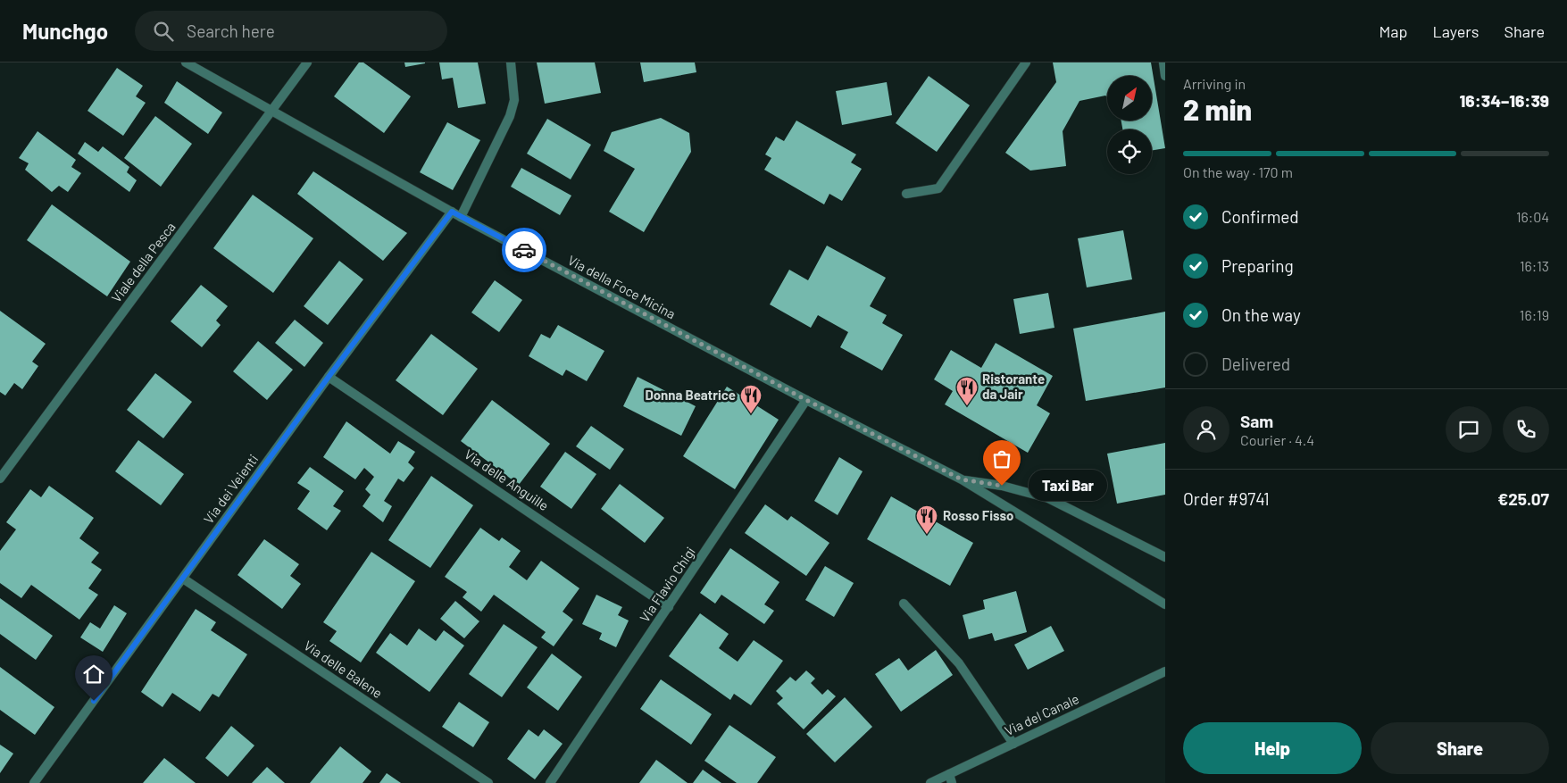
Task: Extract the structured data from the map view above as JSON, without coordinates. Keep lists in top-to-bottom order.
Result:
{
  "streets": {
    "street": [
      "Viale della Pesca",
      "Via della Foce Micina",
      "Via delle Anguille",
      "Via dei Veienti",
      "Via Flavio Chigi",
      "Via delle Balene",
      "Via del Canale"
    ]
  },
  "crossings": [
    ["Viale della Pesca", "Via della Foce Micina"],
    ["Via della Foce Micina", "Via dei Veienti"],
    ["Via della Foce Micina", "Via Flavio Chigi"],
    ["Via delle Anguille", "Via dei Veienti"],
    ["Via delle Anguille", "Via Flavio Chigi"],
    ["Via dei Veienti", "Via delle Balene"]
  ],
  "places": {
    "restaurant": ["Ristorante da Jair", "Donna Beatrice", "Rosso Fisso"],
    "other": ["Taxi Bar"]
  },
  "north": "top right",
  "page": {
    "header": "Munchgo",
    "search": "Search here",
    "nav": ["Map", "Layers", "Share"],
    "heading": ["2 min", "Arriving in", "16:34–16:39"],
    "panel": [
      "Sam",
      "Courier · 4.4",
      "Order #9741",
      "€25.07"
    ],
    "bar": "On the way · 170 m",
    "list": [
      ["Confirmed", "16:04"],
      ["Preparing", "16:13"],
      ["On the way", "16:19"],
      "Delivered"
    ],
    "bubble": "Taxi Bar",
    "buttons": ["Help", "Share"]
  }
}
